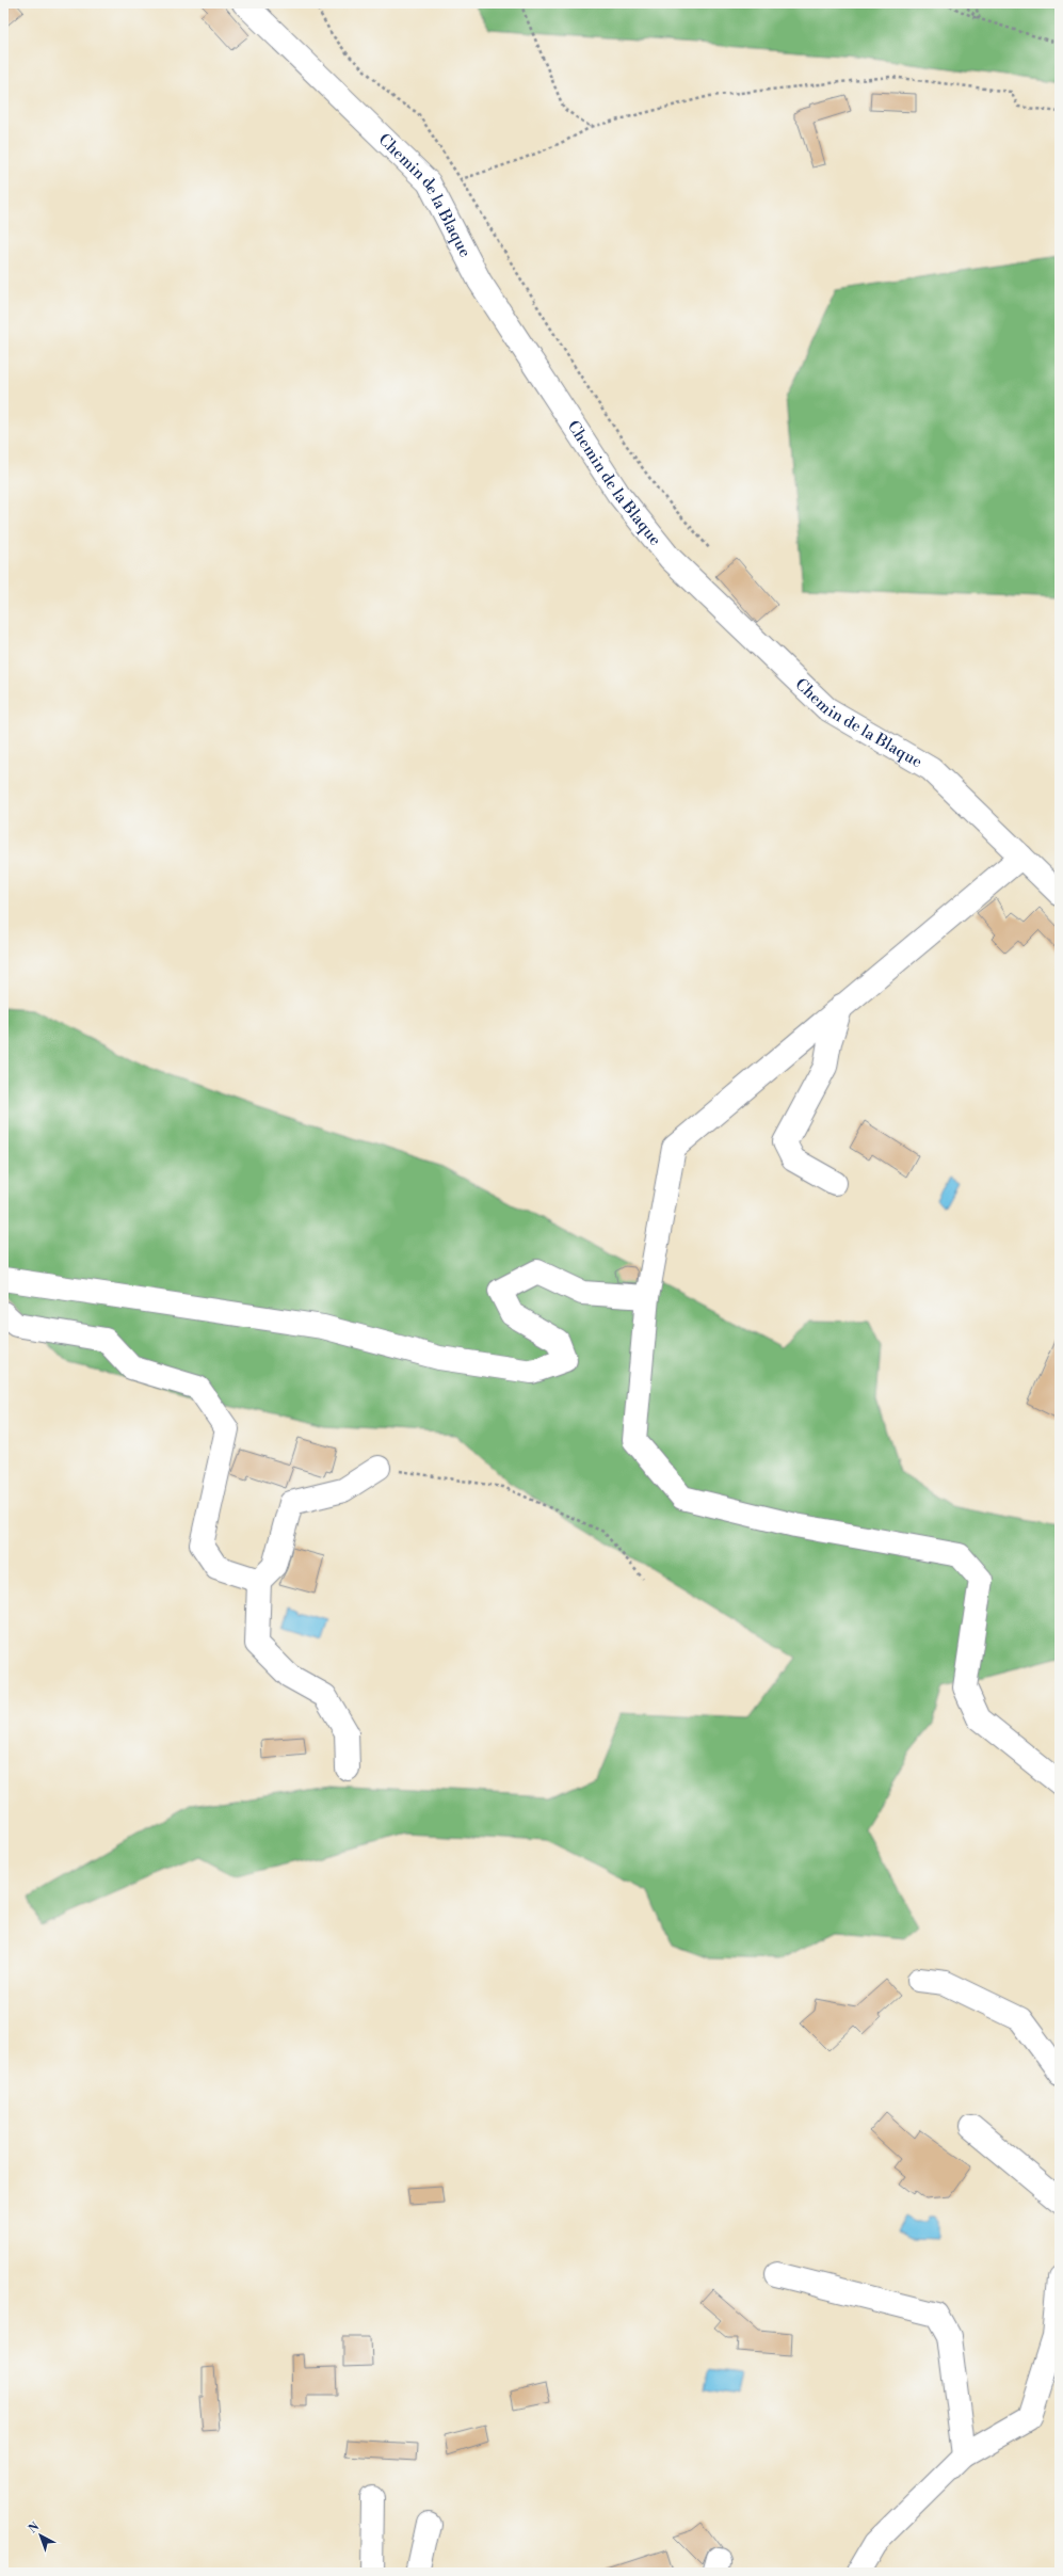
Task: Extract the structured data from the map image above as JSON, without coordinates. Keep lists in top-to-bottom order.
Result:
{
  "streets": {
    "street": ["Chemin de la Blaque"]
  },
  "north": "top left"
}
